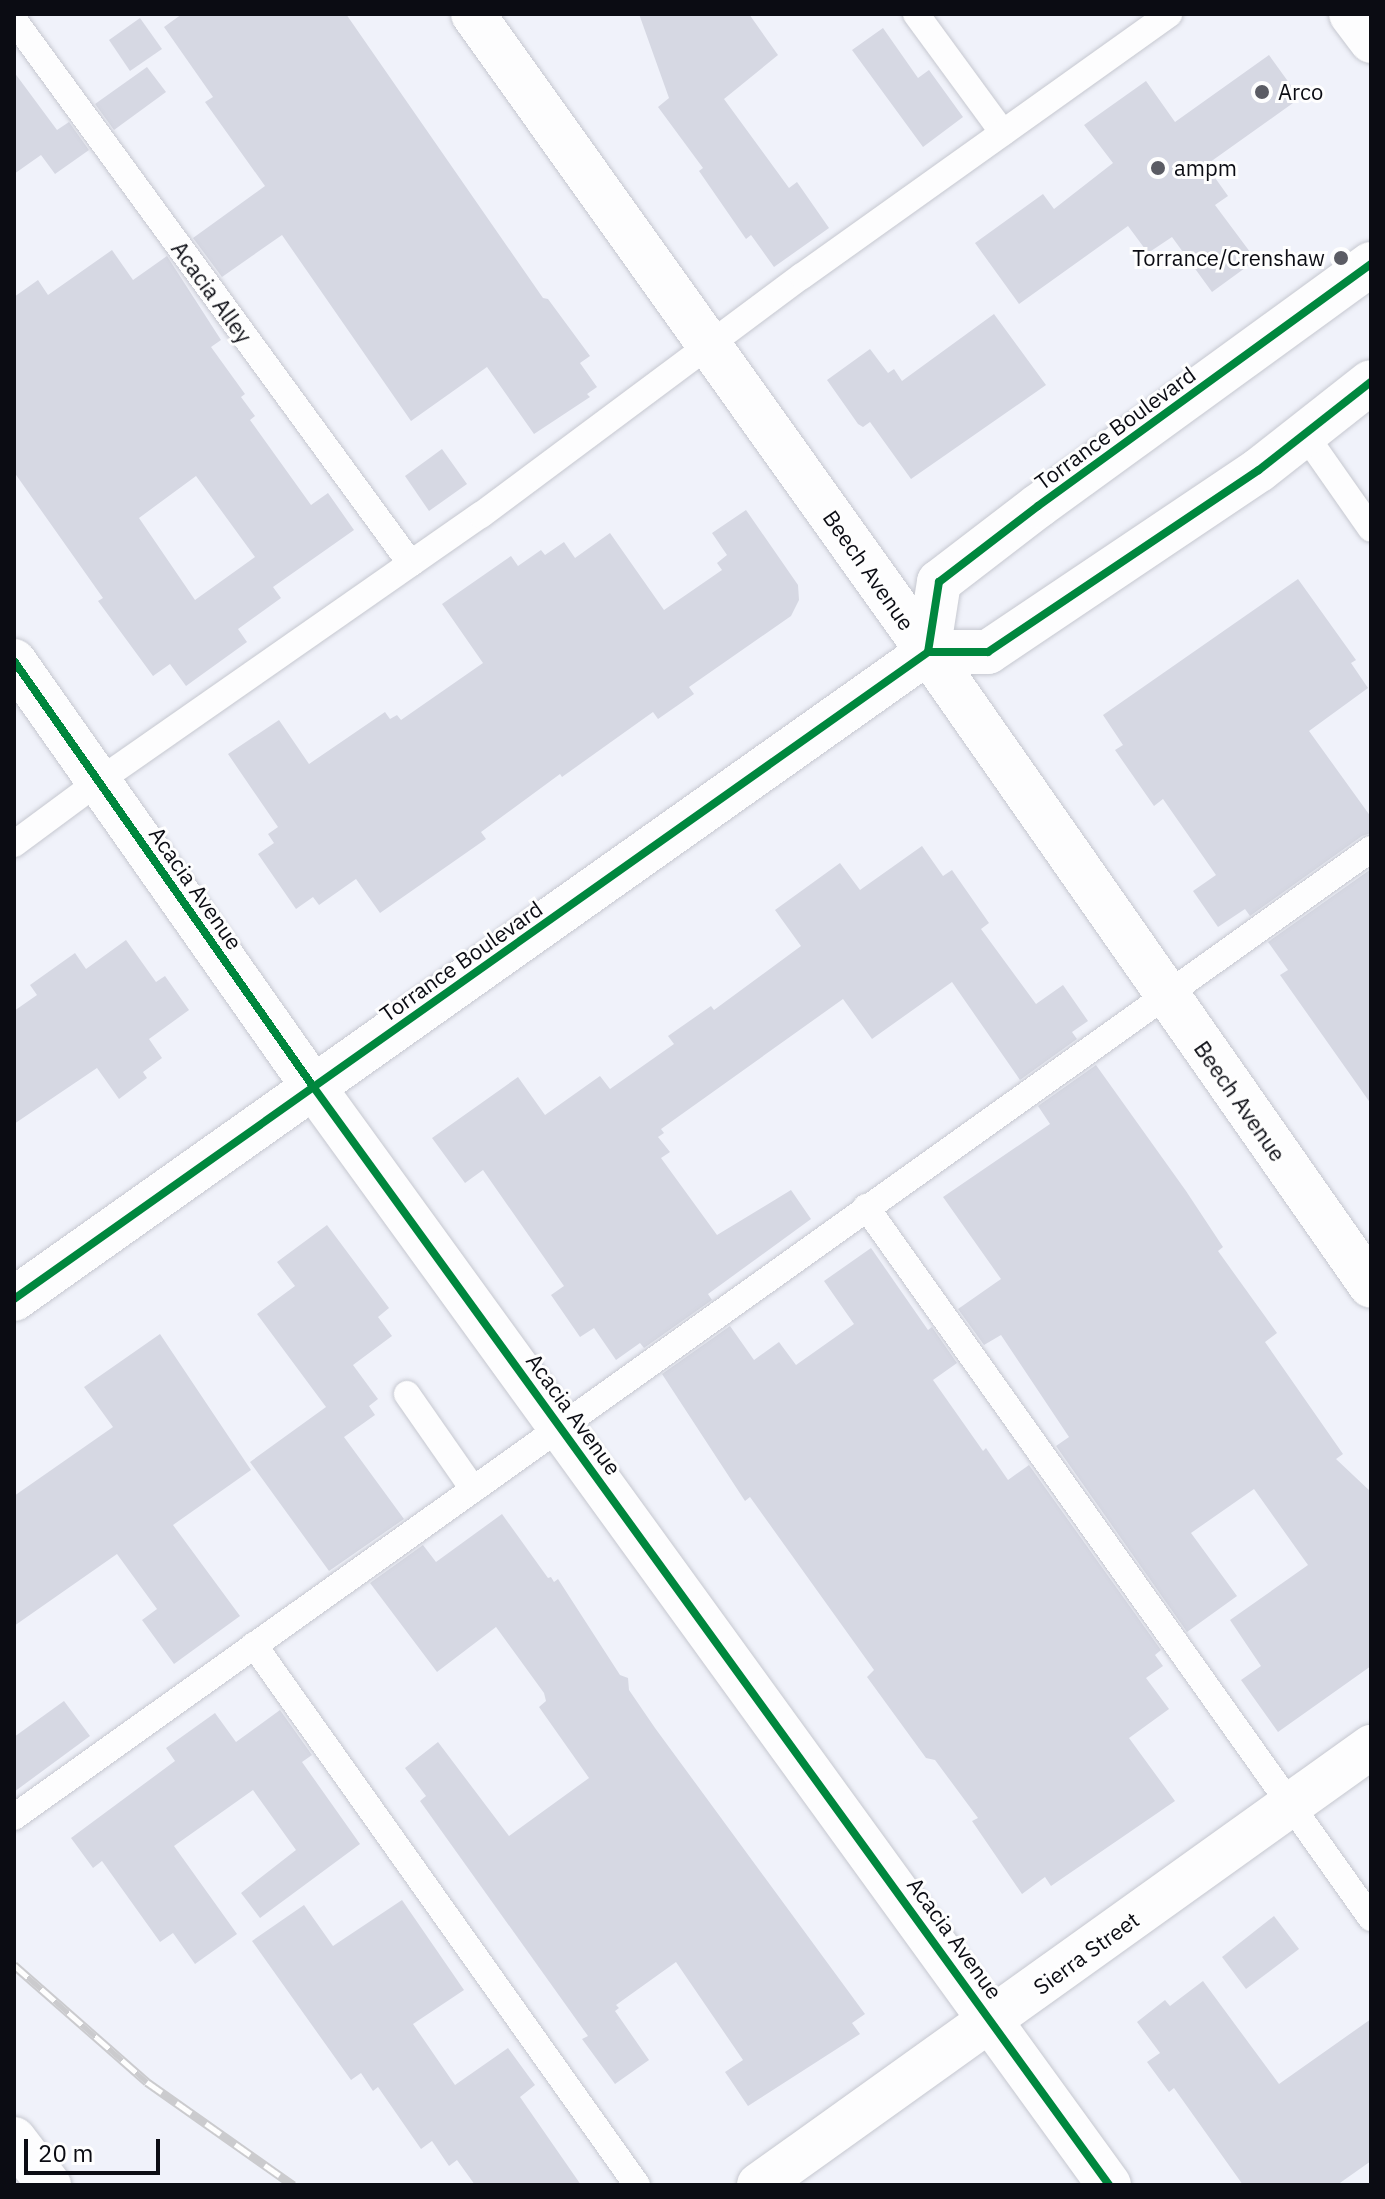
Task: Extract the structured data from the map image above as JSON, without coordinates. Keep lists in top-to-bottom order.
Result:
{
  "streets": {
    "street": [
      "Torrance Boulevard",
      "Beech Avenue",
      "Acacia Avenue",
      "Sierra Street"
    ],
    "lane": ["Acacia Alley"]
  },
  "crossings": [
    ["Torrance Boulevard", "Beech Avenue"],
    ["Torrance Boulevard", "Acacia Avenue"],
    ["Acacia Avenue", "Sierra Street"]
  ],
  "places": ["Arco", "ampm", "Torrance/Crenshaw"],
  "scale_bar": "20 m"
}
